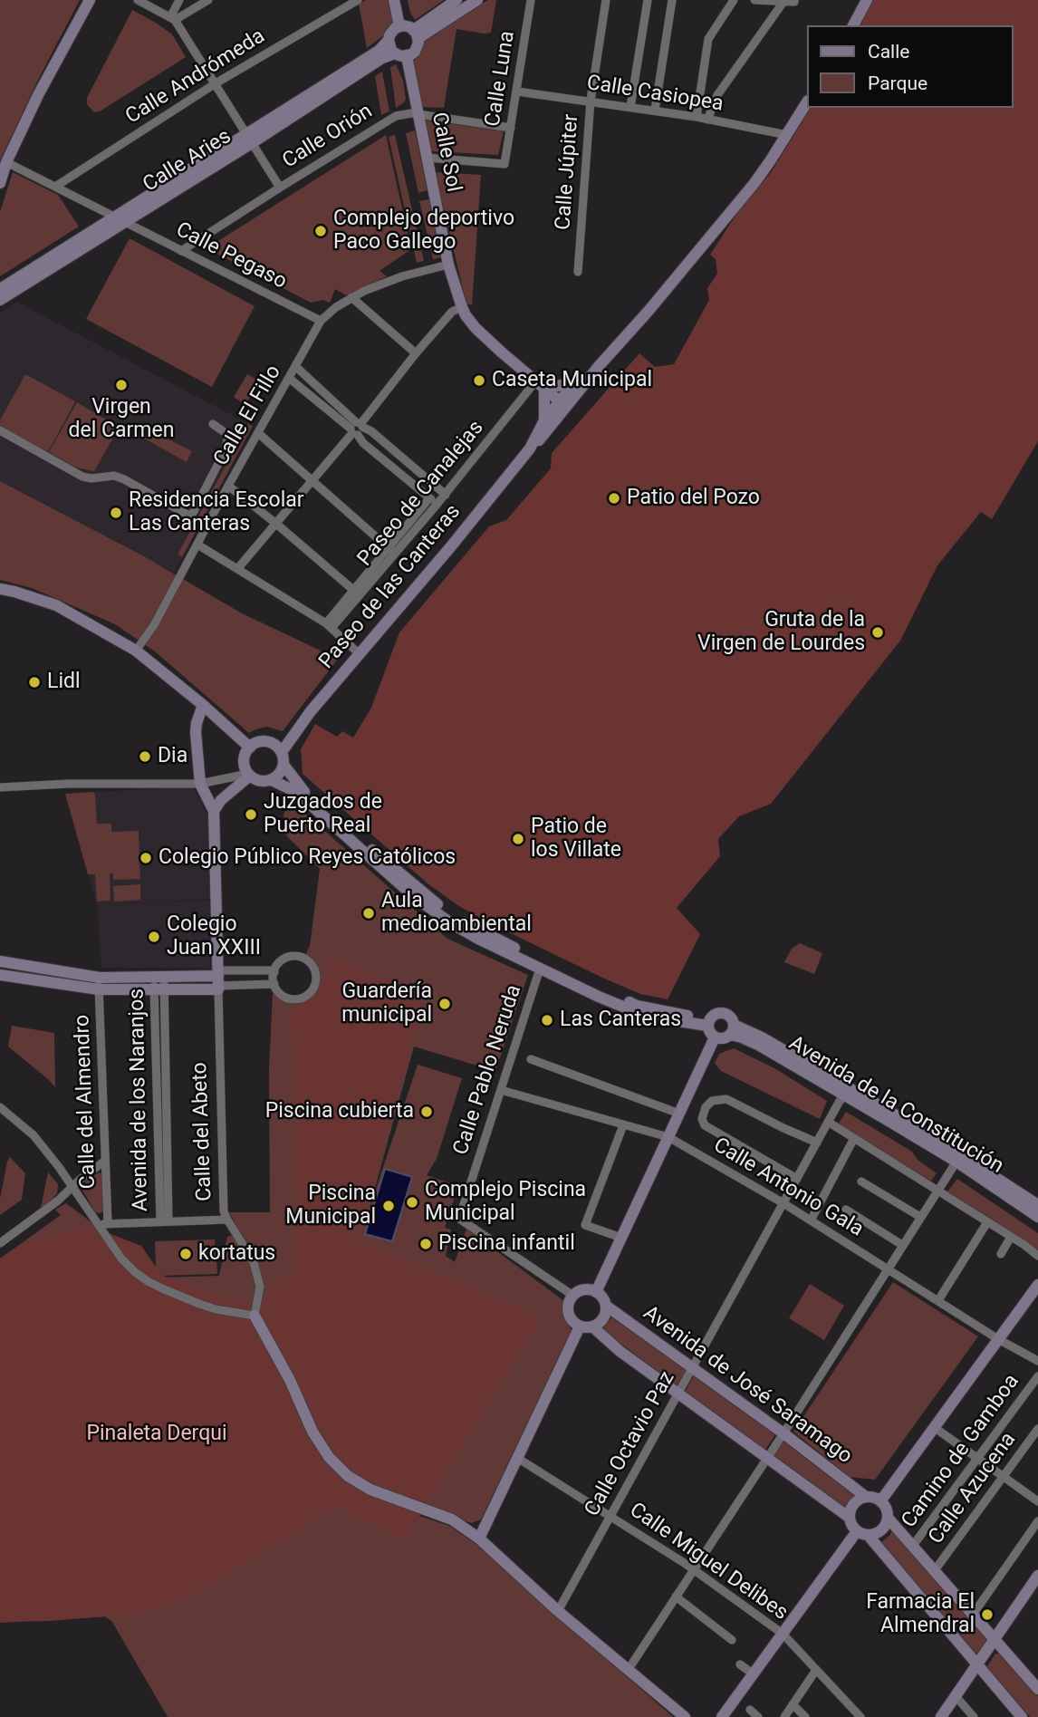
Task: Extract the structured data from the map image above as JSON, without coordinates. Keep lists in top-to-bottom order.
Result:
{
  "streets": {
    "street": [
      "Calle Andrómeda",
      "Calle Luna",
      "Calle Casiopea",
      "Calle Orión",
      "Calle Sol",
      "Calle Aries",
      "Calle Júpiter",
      "Calle Pegaso",
      "Calle El Fillo",
      "Paseo de Canalejas",
      "Paseo de las Canteras",
      "Calle Pablo Neruda",
      "Avenida de los Naranjos",
      "Calle del Almendro",
      "Avenida de la Constitución",
      "Calle del Abeto",
      "Calle Antonio Gala",
      "Avenida de José Saramago",
      "Calle Octavio Paz",
      "Camino de Gamboa",
      "Calle Azucena",
      "Calle Miguel Delibes"
    ]
  },
  "crossings": [
    ["Calle Andrómeda", "Calle Pegaso"],
    ["Calle Luna", "Calle Casiopea"],
    ["Calle Luna", "Calle Orión"],
    ["Calle Luna", "Calle Sol"],
    ["Calle Casiopea", "Calle Júpiter"],
    ["Calle Orión", "Calle Sol"],
    ["Calle Orión", "Calle Pegaso"],
    ["Calle Sol", "Calle Aries"],
    ["Calle Sol", "Calle El Fillo"],
    ["Calle Sol", "Paseo de Canalejas"],
    ["Calle Aries", "Calle Pegaso"],
    ["Calle Pegaso", "Calle El Fillo"],
    ["Calle Pablo Neruda", "Calle Antonio Gala"],
    ["Calle Pablo Neruda", "Avenida de José Saramago"],
    ["Avenida de la Constitución", "Calle Octavio Paz"],
    ["Calle Antonio Gala", "Calle Octavio Paz"],
    ["Avenida de José Saramago", "Calle Octavio Paz"],
    ["Calle Octavio Paz", "Calle Miguel Delibes"]
  ],
  "parks": ["Pinaleta Derqui"],
  "places": [
    "Complejo deportivo Paco Gallego",
    "Caseta Municipal",
    "Virgen del Carmen",
    "Patio del Pozo",
    "Residencia Escolar Las Canteras",
    "Gruta de la Virgen de Lourdes",
    "Lidl",
    "Dia",
    "Juzgados de Puerto Real",
    "Patio de los Villate",
    "Colegio Público Reyes Católicos",
    "Aula medioambiental",
    "Colegio Juan XXIII",
    "Guardería municipal",
    "Las Canteras",
    "Piscina cubierta",
    "Complejo Piscina Municipal",
    "Piscina Municipal",
    "Piscina infantil",
    "kortatus",
    "Farmacia El Almendral"
  ],
  "legend": ["Calle", "Parque"]
}
